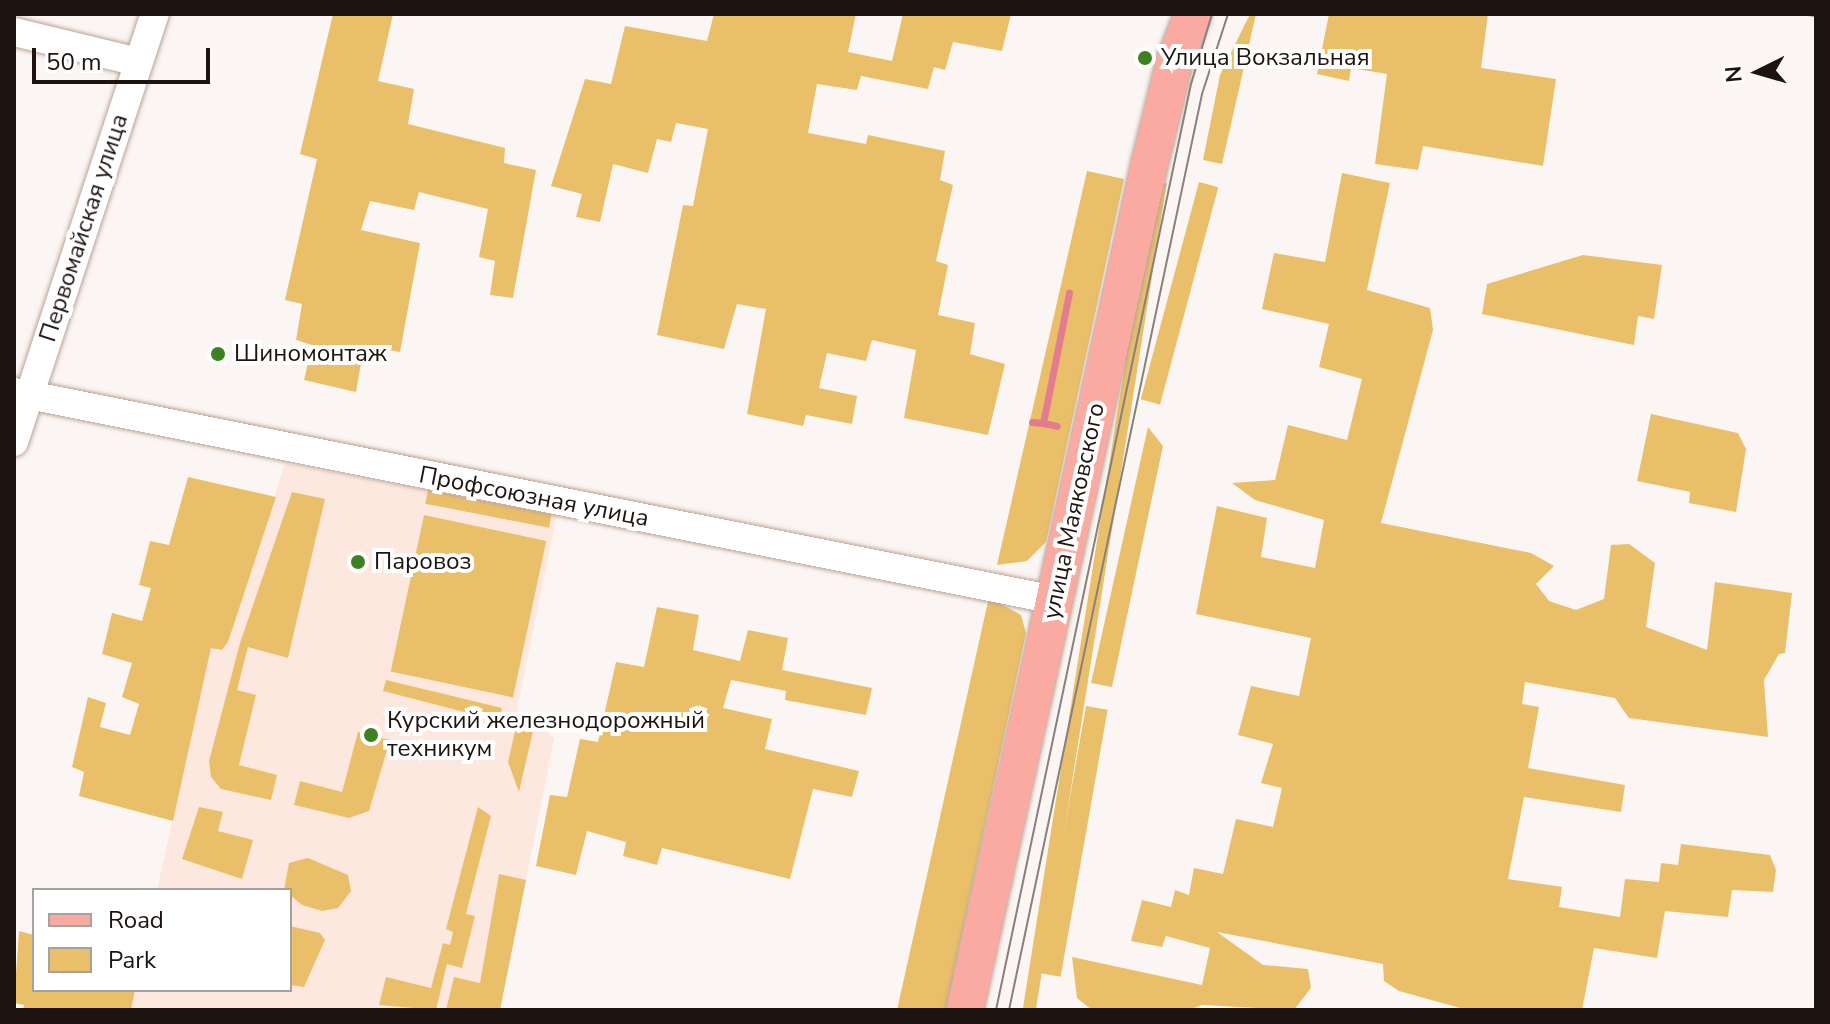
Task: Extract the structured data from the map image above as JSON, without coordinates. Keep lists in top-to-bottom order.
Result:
{
  "streets": {
    "main road": ["улица Маяковского"],
    "street": ["Первомайская улица", "Профсоюзная улица"]
  },
  "crossings": [
    ["Первомайская улица", "Профсоюзная улица"],
    ["Профсоюзная улица", "улица Маяковского"]
  ],
  "places": [
    "Улица Вокзальная",
    "Шиномонтаж",
    "Паровоз",
    "Курский железнодорожный техникум"
  ],
  "legend": ["Road", "Park"],
  "scale_bar": "50 m",
  "north": "left"
}
